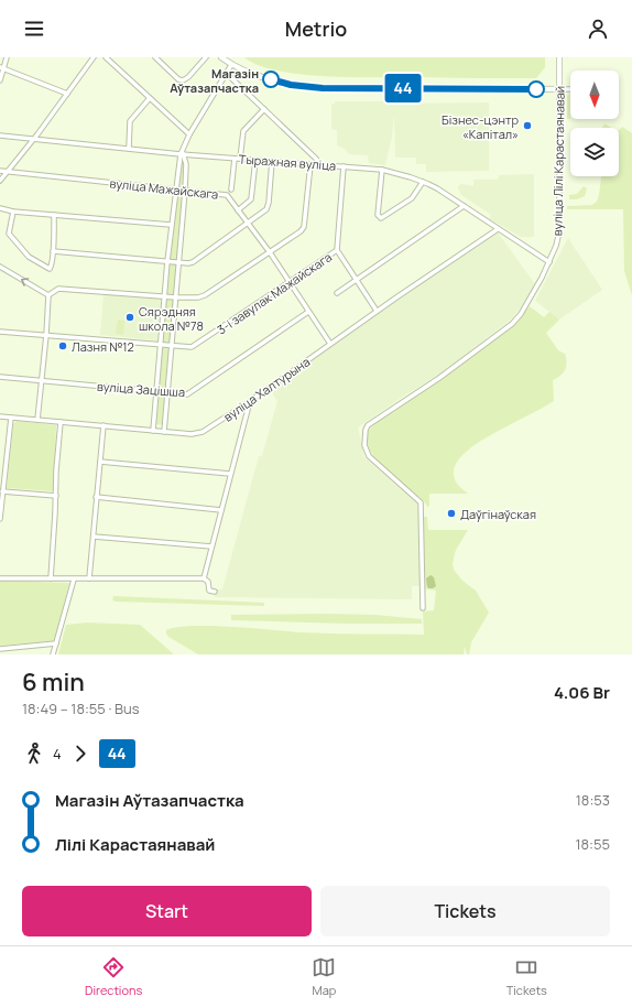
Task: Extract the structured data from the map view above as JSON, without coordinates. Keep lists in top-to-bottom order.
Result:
{
  "streets": {
    "main road": ["вуліца Лілі Карастаянавай"],
    "street": [
      "Тыражная вуліца",
      "вуліца Мажайскага",
      "3-і завулак Мажайскага",
      "вуліца Зацішша",
      "вуліца Халтурына"
    ]
  },
  "crossings": [
    ["вуліца Лілі Карастаянавай", "Тыражная вуліца"],
    ["Тыражная вуліца", "3-і завулак Мажайскага"],
    ["Тыражная вуліца", "вуліца Халтурына"],
    ["вуліца Мажайскага", "3-і завулак Мажайскага"],
    ["вуліца Мажайскага", "вуліца Зацішша"],
    ["вуліца Мажайскага", "вуліца Халтурына"]
  ],
  "places": [
    "Магазін Аўтазапчастка",
    "Бізнес-цэнтр «Капітал»",
    "Сярэдняя школа №78",
    "Лазня №12",
    "Даўгінаўская"
  ],
  "lines": ["bus line 44"],
  "north": "bottom",
  "page": {
    "header": "Metrio",
    "on_map": "44",
    "heading": ["6 min", "18:49 – 18:55 · Bus", "4.06 Br"],
    "legs": ["4", "44"],
    "list": [
      {
        "name": "Магазін Аўтазапчастка",
        "value": "18:53"
      },
      {
        "name": "Лілі Карастаянавай",
        "value": "18:55"
      }
    ],
    "buttons": ["Start", "Tickets"],
    "tabs": ["Directions", "Map", "Tickets"]
  }
}
